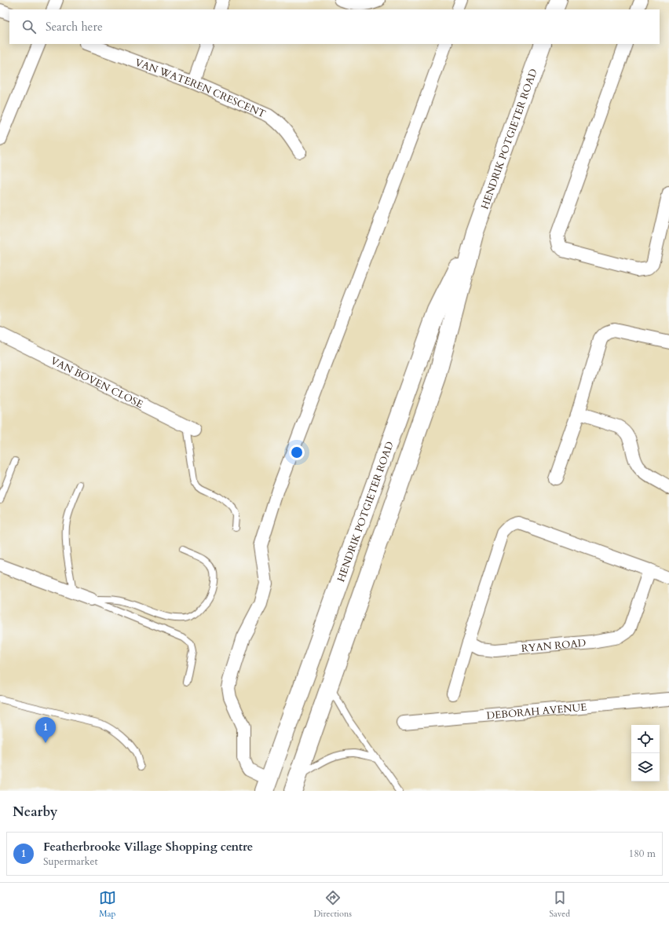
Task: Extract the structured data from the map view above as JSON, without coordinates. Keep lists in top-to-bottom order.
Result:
{
  "streets": {
    "main road": ["HENDRIK POTGIETER ROAD"],
    "street": [
      "VAN WATEREN CRESCENT",
      "VAN BOVEN CLOSE",
      "RYAN ROAD",
      "DEBORAH AVENUE"
    ]
  },
  "page": {
    "search": "Search here",
    "pins": "1",
    "heading": "Nearby",
    "list": [
      {
        "mark": "1",
        "name": "Featherbrooke Village Shopping centre",
        "note": "Supermarket",
        "value": "180 m"
      }
    ],
    "nav": ["Map", "Directions", "Saved"]
  }
}
